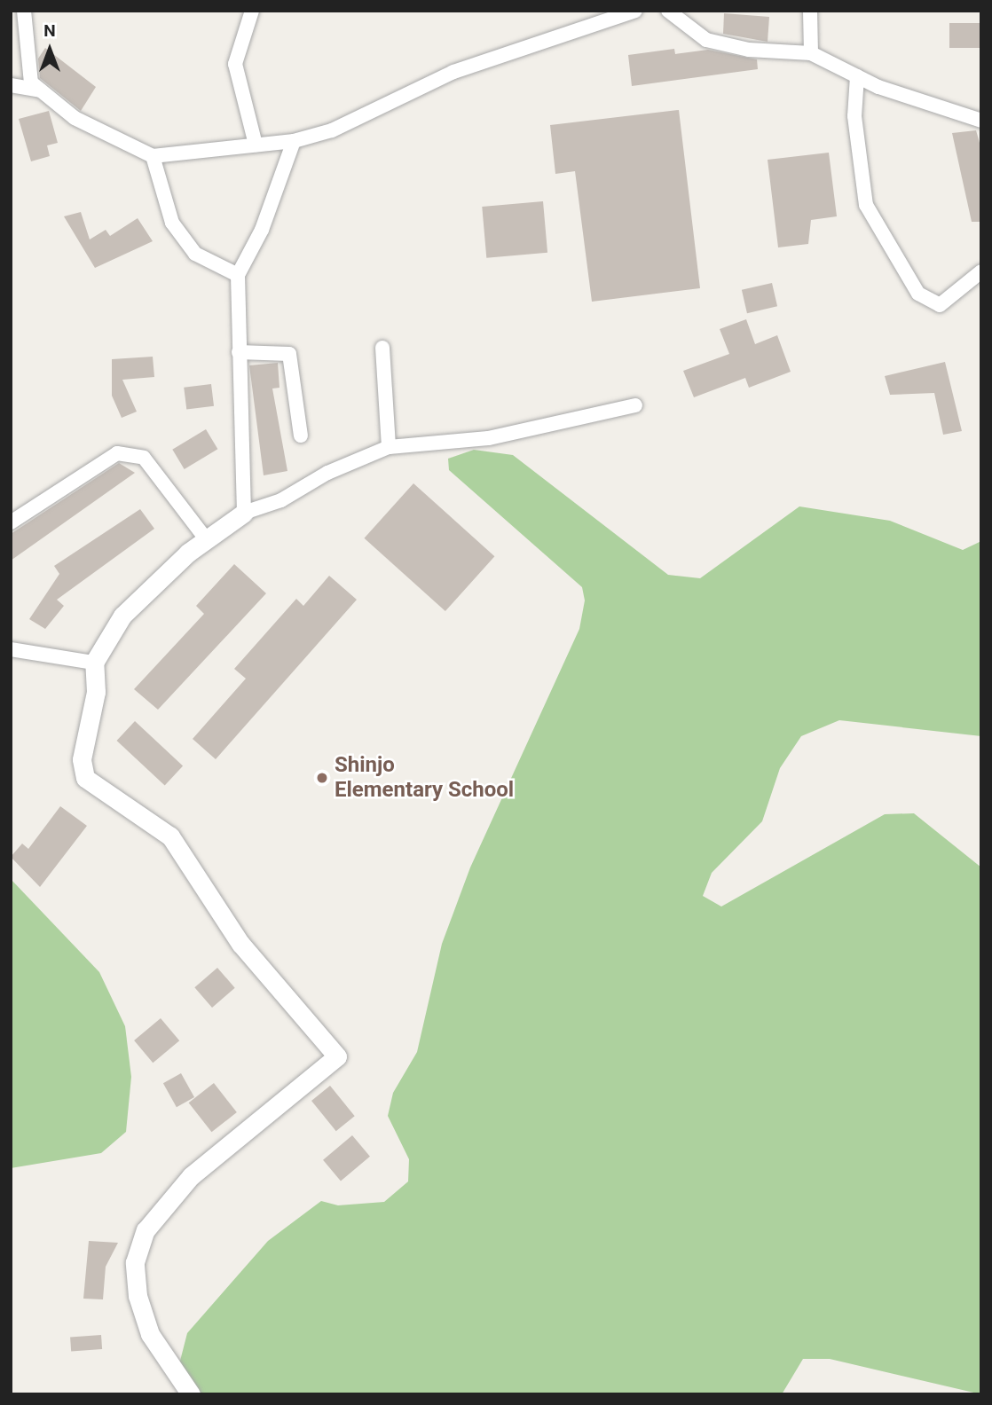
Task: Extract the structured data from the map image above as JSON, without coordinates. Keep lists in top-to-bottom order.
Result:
{
  "places": ["Shinjo Elementary School"],
  "north": "top"
}
